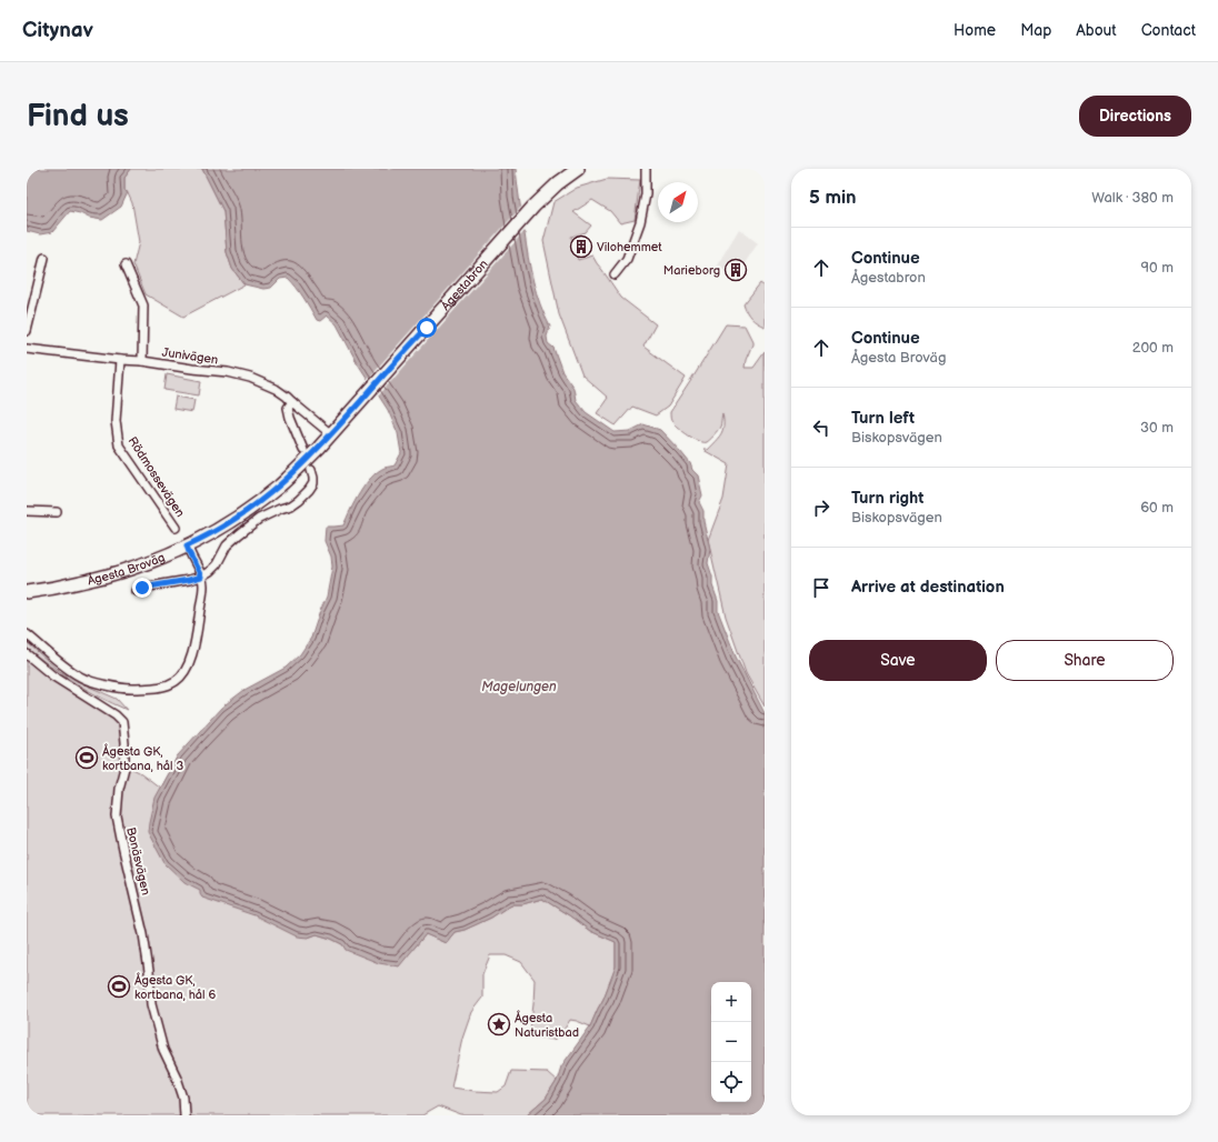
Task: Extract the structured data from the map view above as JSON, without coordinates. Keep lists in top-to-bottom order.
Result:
{
  "streets": {
    "main road": ["Ågestabron", "Ågesta Broväg"],
    "street": ["Junivägen", "Rödmossevägen", "Bonäsvägen"]
  },
  "crossings": [
    ["Ågestabron", "Ågesta Broväg"],
    ["Junivägen", "Rödmossevägen"],
    ["Junivägen", "Ågesta Broväg"]
  ],
  "water": ["Magelungen"],
  "places": {
    "building": ["Vilohemmet", "Marieborg"],
    "sports": ["Ågesta GK, kortbana, hål 3", "Ågesta GK, kortbana, hål 6"],
    "place": ["Ågesta Naturistbad"]
  },
  "north": "top right",
  "page": {
    "header": "Citynav",
    "nav": [
      "Home",
      "Map",
      "About",
      "Contact"
    ],
    "buttons": [
      "Directions",
      ["Save", "Share"]
    ],
    "title": "Find us",
    "heading": ["5 min", "Walk · 380 m"],
    "list": [
      ["Continue", "Ågestabron", "90 m"],
      ["Continue", "Ågesta Broväg", "200 m"],
      ["Turn left", "Biskopsvägen", "30 m"],
      ["Turn right", "Biskopsvägen", "60 m"],
      "Arrive at destination"
    ],
    "map_buttons": ["+", "−"]
  }
}
